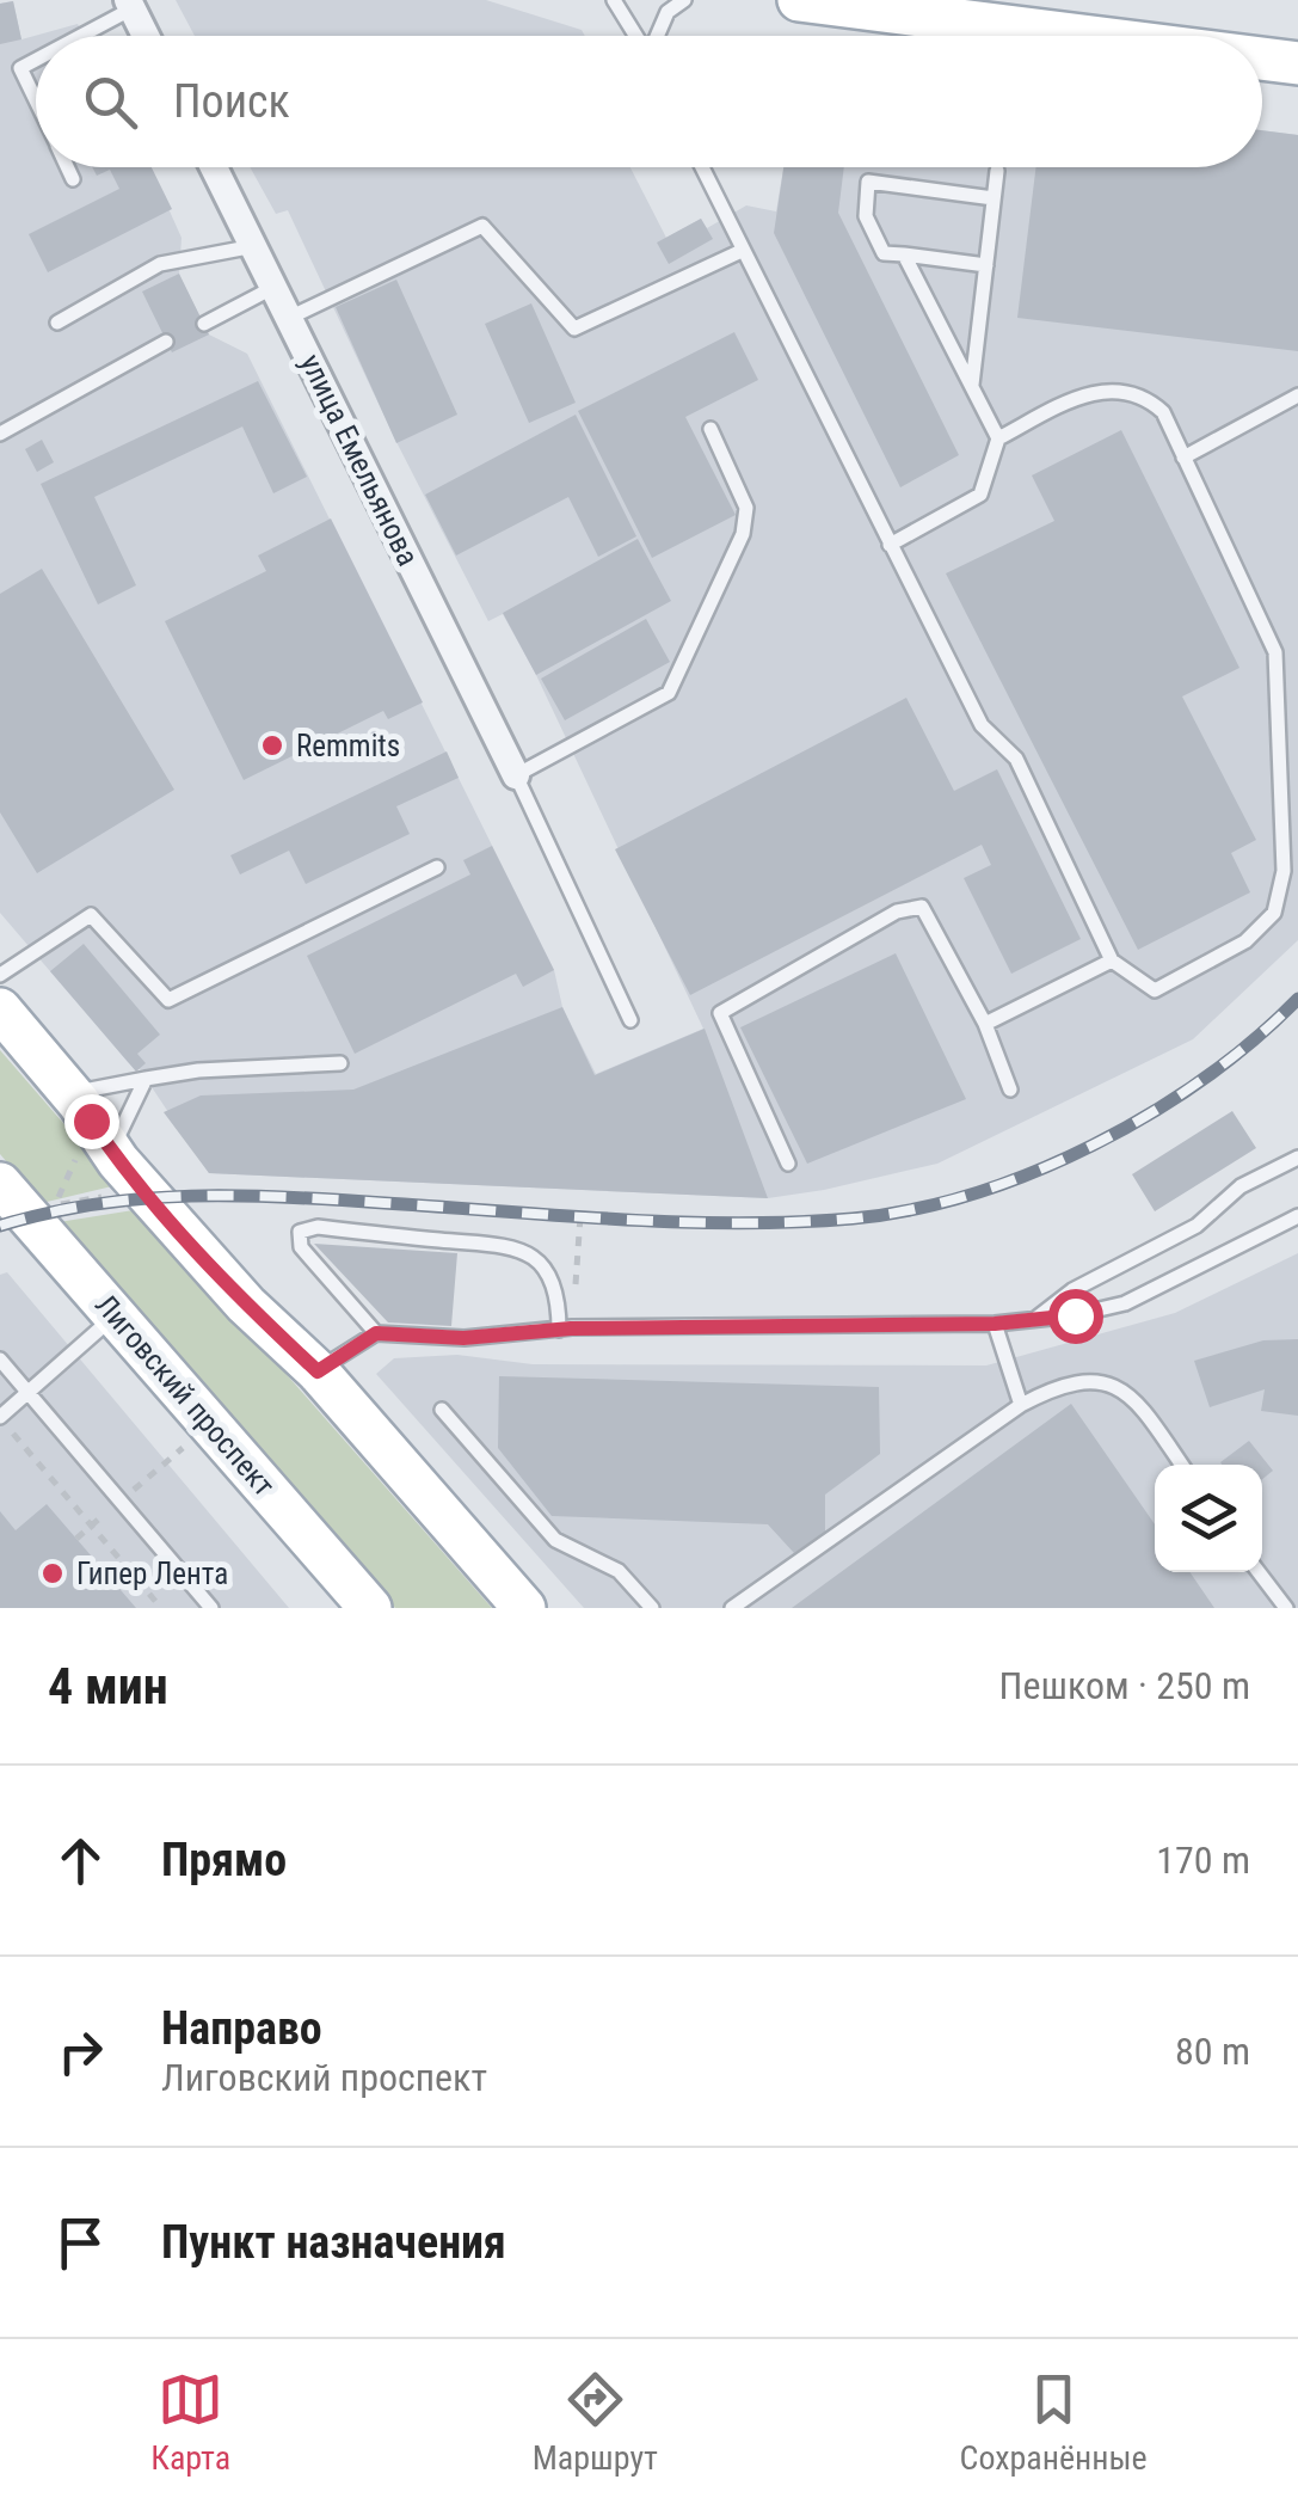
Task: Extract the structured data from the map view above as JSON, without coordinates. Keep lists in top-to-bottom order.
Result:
{
  "streets": {
    "main road": ["Лиговский проспект"],
    "street": ["улица Емельянова"]
  },
  "places": ["Remmits", "Гипер Лента"],
  "page": {
    "search": "Поиск",
    "heading": ["4 мин", "Пешком · 250 m"],
    "list": [
      ["Прямо", "170 m"],
      ["Направо", "Лиговский проспект", "80 m"],
      "Пункт назначения"
    ],
    "nav": ["Карта", "Маршрут", "Сохранённые"]
  }
}
